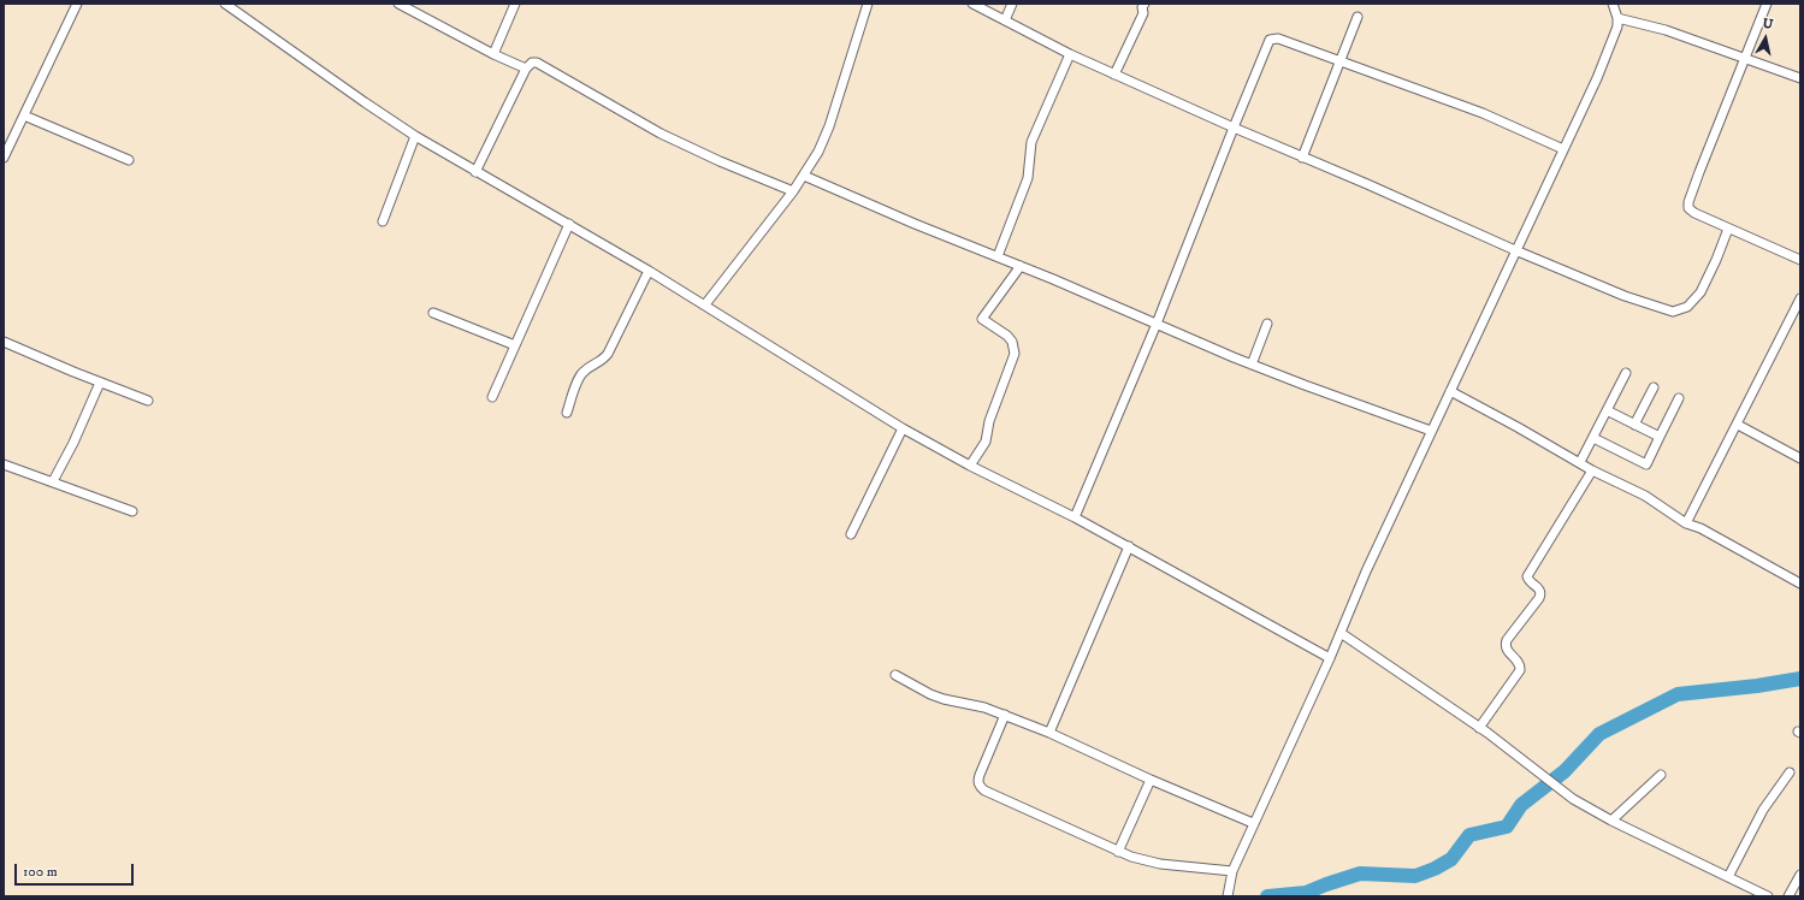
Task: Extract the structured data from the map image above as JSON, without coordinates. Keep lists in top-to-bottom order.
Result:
{
  "scale_bar": "100 m",
  "north": "top"
}
